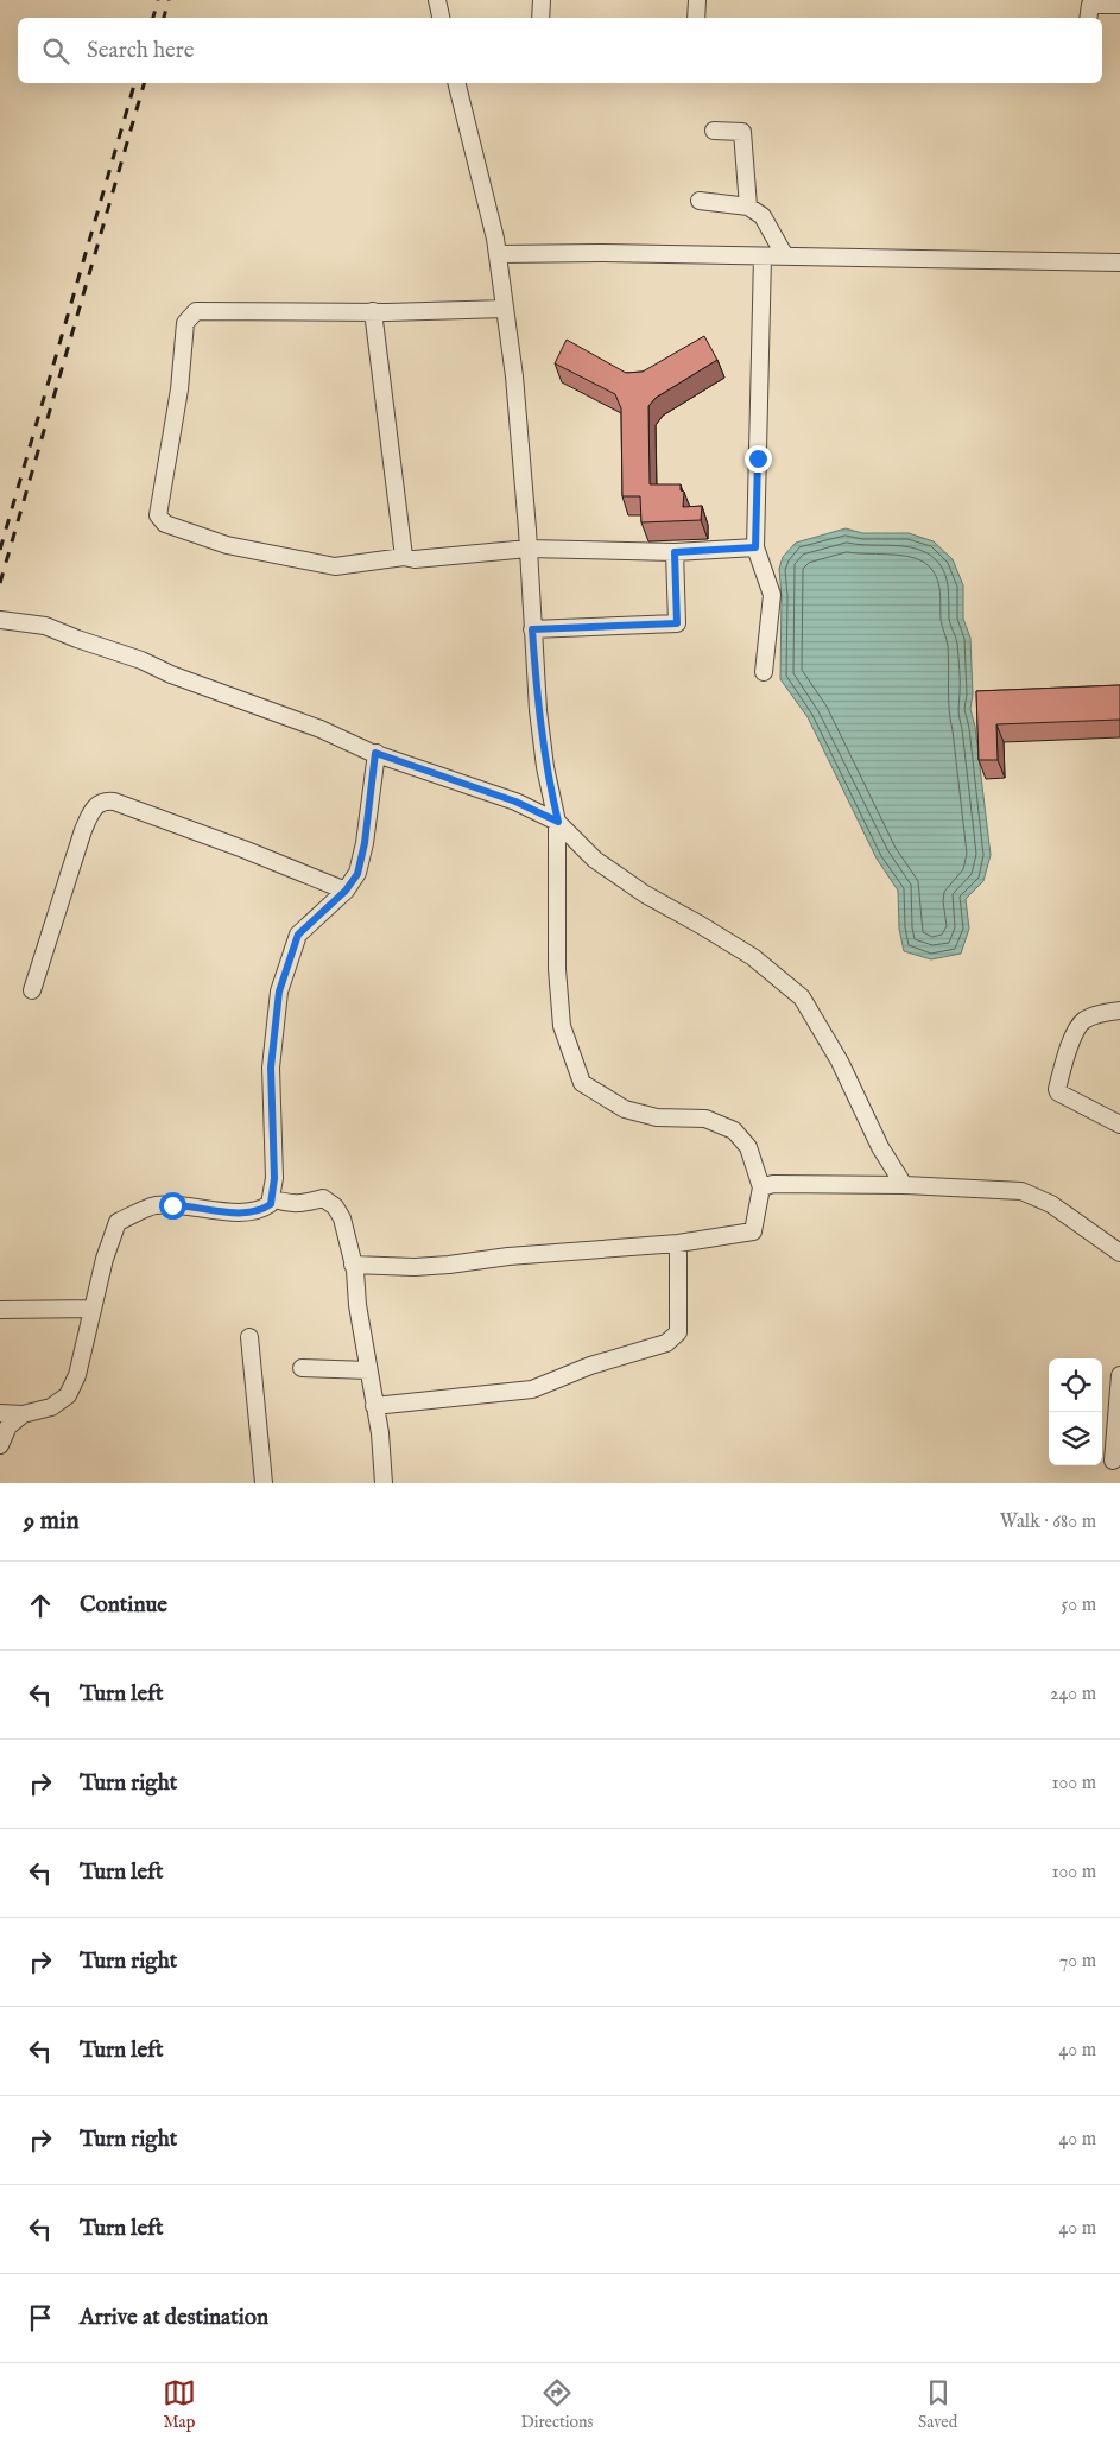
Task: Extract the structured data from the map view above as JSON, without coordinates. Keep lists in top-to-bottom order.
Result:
{
  "page": {
    "search": "Search here",
    "heading": ["9 min", "Walk · 680 m"],
    "list": [
      ["Continue", "50 m"],
      ["Turn left", "240 m"],
      ["Turn right", "100 m"],
      ["Turn left", "100 m"],
      ["Turn right", "70 m"],
      ["Turn left", "40 m"],
      ["Turn right", "40 m"],
      ["Turn left", "40 m"],
      "Arrive at destination"
    ],
    "nav": ["Map", "Directions", "Saved"]
  }
}
